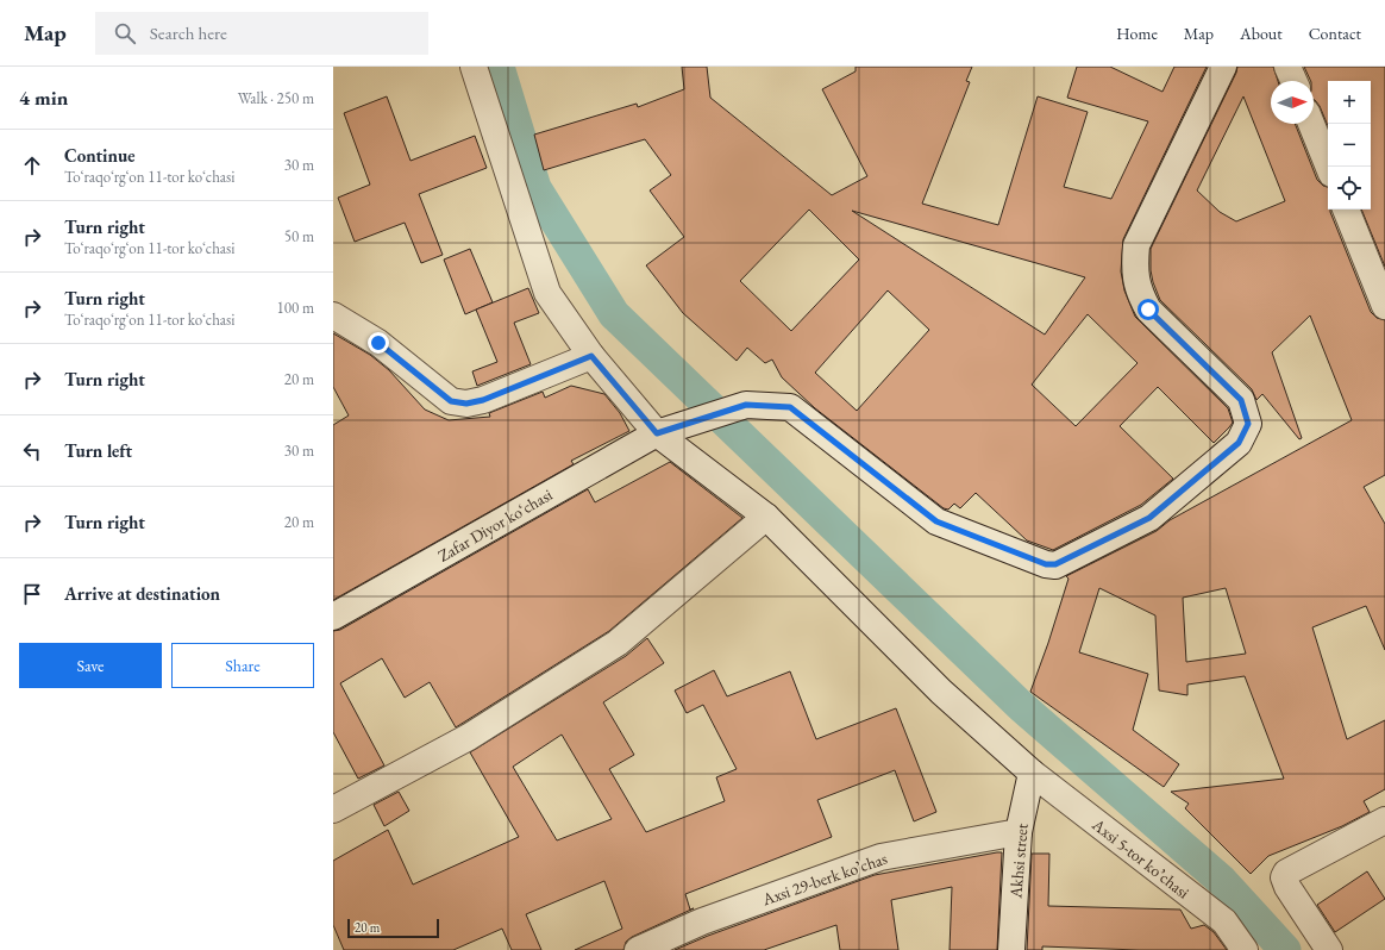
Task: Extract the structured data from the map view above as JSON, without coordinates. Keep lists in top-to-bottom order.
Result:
{
  "streets": {
    "street": [
      "Zafar Diyor koʻchasi",
      "Аxsi 5-tor koʼchasi",
      "Akhsi street",
      "Аxsi 29-berk koʼchas"
    ]
  },
  "crossings": [
    ["Zafar Diyor koʻchasi", "Аxsi 5-tor koʼchasi"],
    ["Аxsi 5-tor koʼchasi", "Akhsi street"],
    ["Akhsi street", "Аxsi 29-berk koʼchas"]
  ],
  "scale_bar": "20 m",
  "north": "right",
  "page": {
    "header": "Map",
    "search": "Search here",
    "nav": [
      "Home",
      "Map",
      "About",
      "Contact"
    ],
    "heading": ["4 min", "Walk · 250 m"],
    "map_buttons": ["+", "−"],
    "list": [
      ["Continue", "Toʻraqoʻrgʻon 11-tor koʻchasi", "30 m"],
      ["Turn right", "Toʻraqoʻrgʻon 11-tor koʻchasi", "50 m"],
      ["Turn right", "Toʻraqoʻrgʻon 11-tor koʻchasi", "100 m"],
      ["Turn right", "20 m"],
      ["Turn left", "30 m"],
      ["Turn right", "20 m"],
      "Arrive at destination"
    ],
    "buttons": ["Save", "Share"],
    "scale": "20 m"
  }
}
